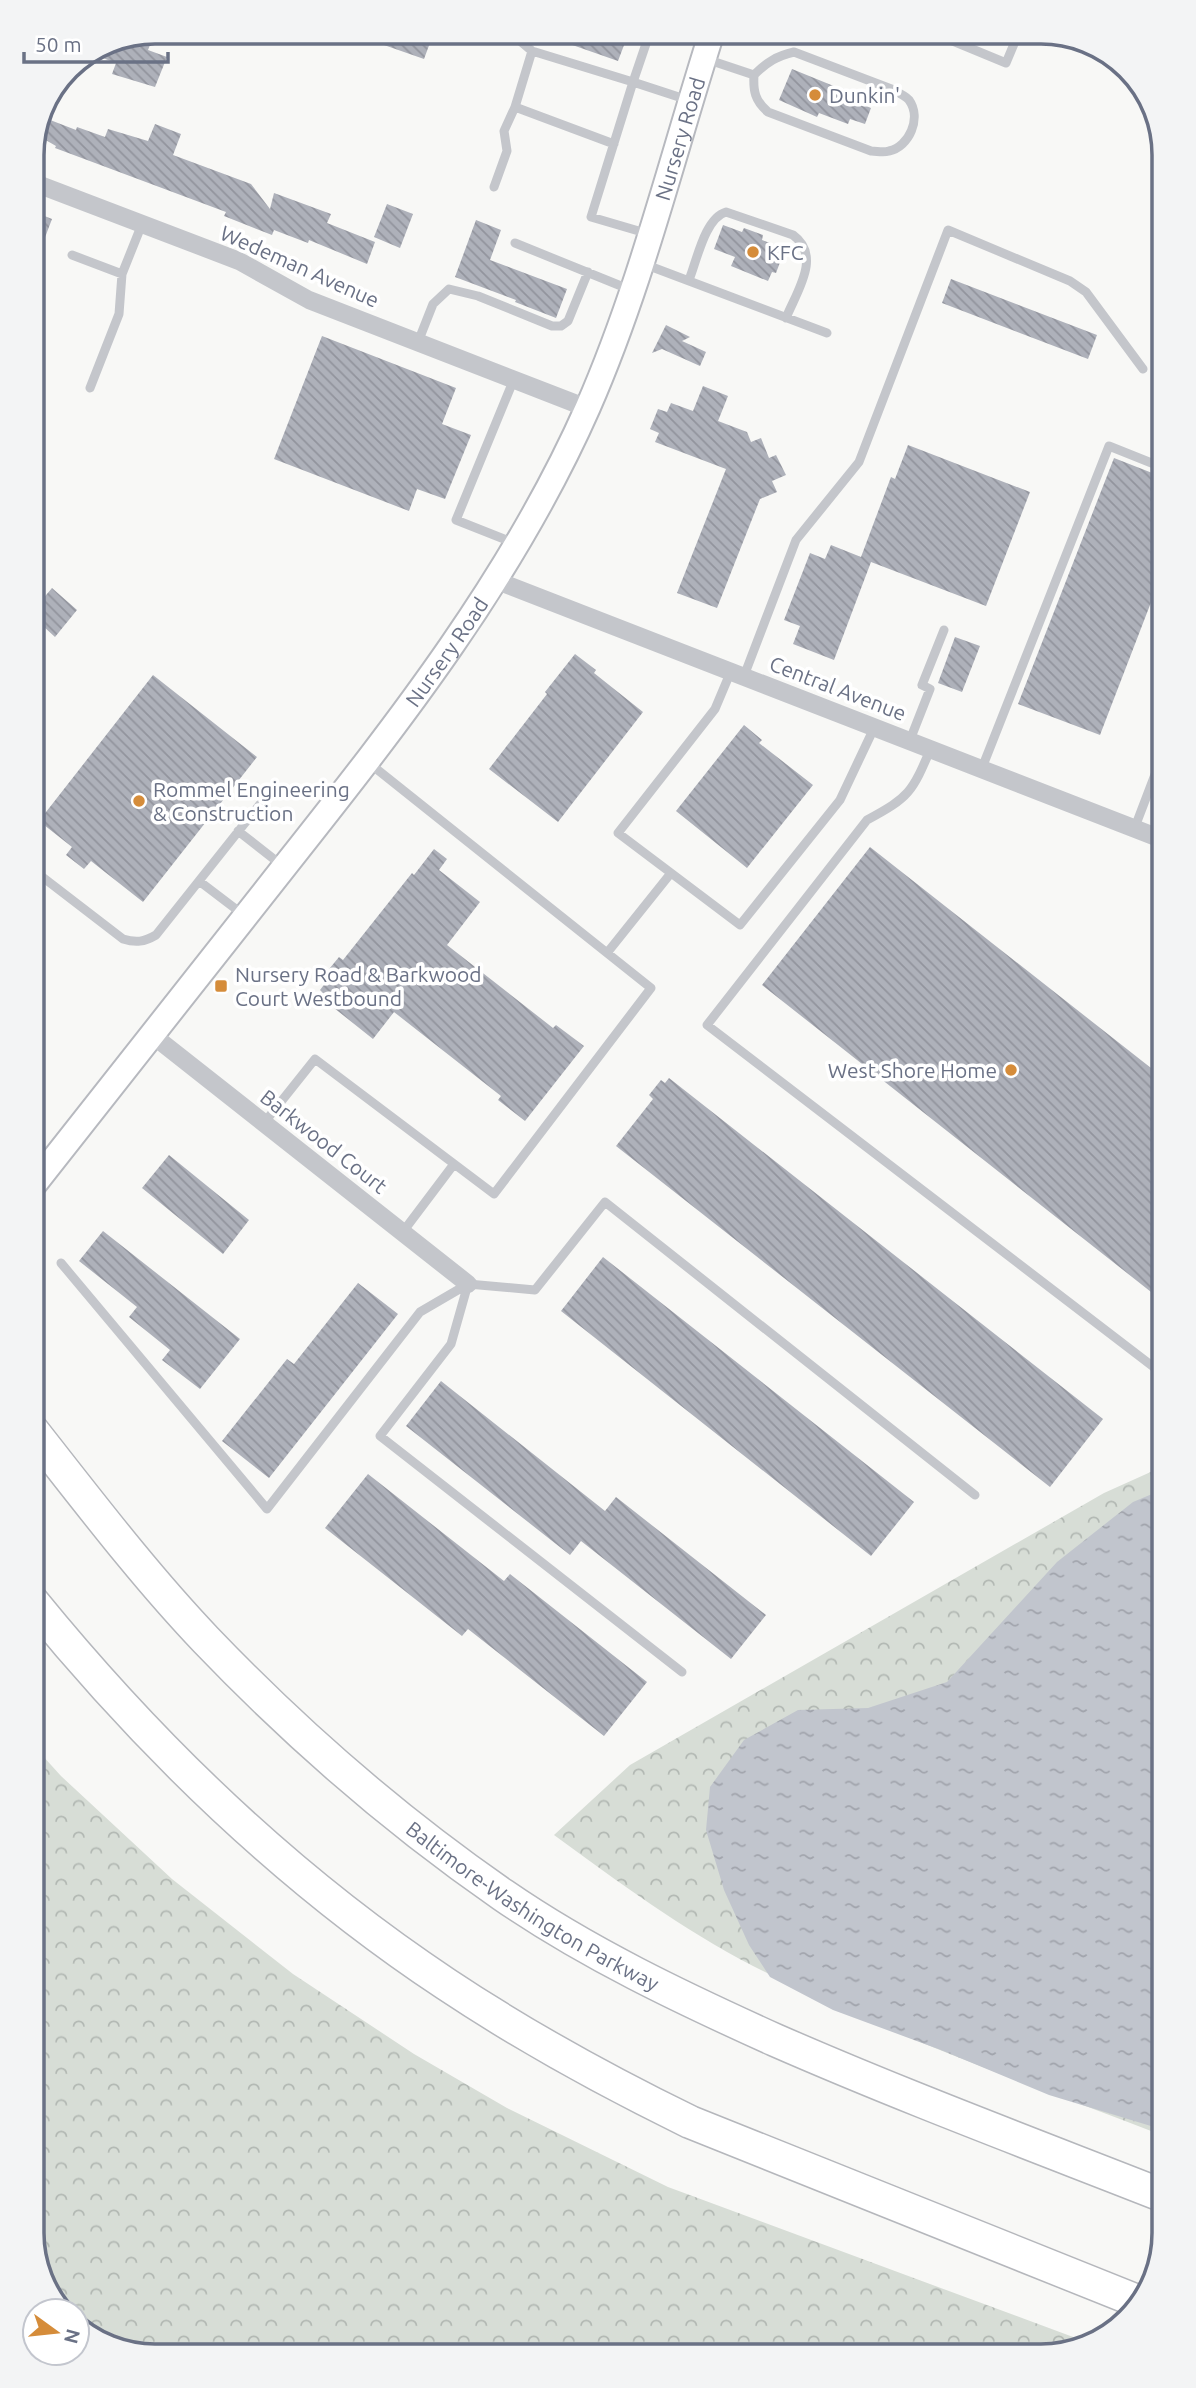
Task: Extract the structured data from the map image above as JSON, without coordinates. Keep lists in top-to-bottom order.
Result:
{
  "streets": {
    "highway": ["Baltimore-Washington Parkway"],
    "main road": ["Nursery Road"],
    "street": ["Wedeman Avenue", "Central Avenue", "Barkwood Court"]
  },
  "crossings": [
    ["Nursery Road", "Wedeman Avenue"],
    ["Nursery Road", "Central Avenue"],
    ["Nursery Road", "Barkwood Court"]
  ],
  "places": {
    "other": [
      "Dunkin'",
      "KFC",
      "Rommel Engineering & Construction",
      "West Shore Home"
    ],
    "transit": ["Nursery Road & Barkwood Court Westbound"]
  },
  "scale_bar": "50 m",
  "north": "right"
}
